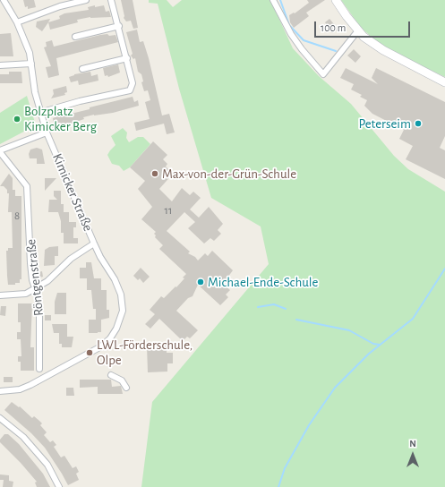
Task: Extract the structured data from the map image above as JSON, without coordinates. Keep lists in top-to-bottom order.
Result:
{
  "streets": {
    "street": ["Kimicker Straße", "Röntgenstraße"]
  },
  "places": [
    "Bolzplatz Kimicker Berg",
    "Peterseim",
    "Max-von-der-Grün-Schule",
    "Michael-Ende-Schule",
    "LWL-Förderschule, Olpe"
  ],
  "house_numbers": ["11", "8"],
  "scale_bar": "100 m",
  "north": "top"
}
